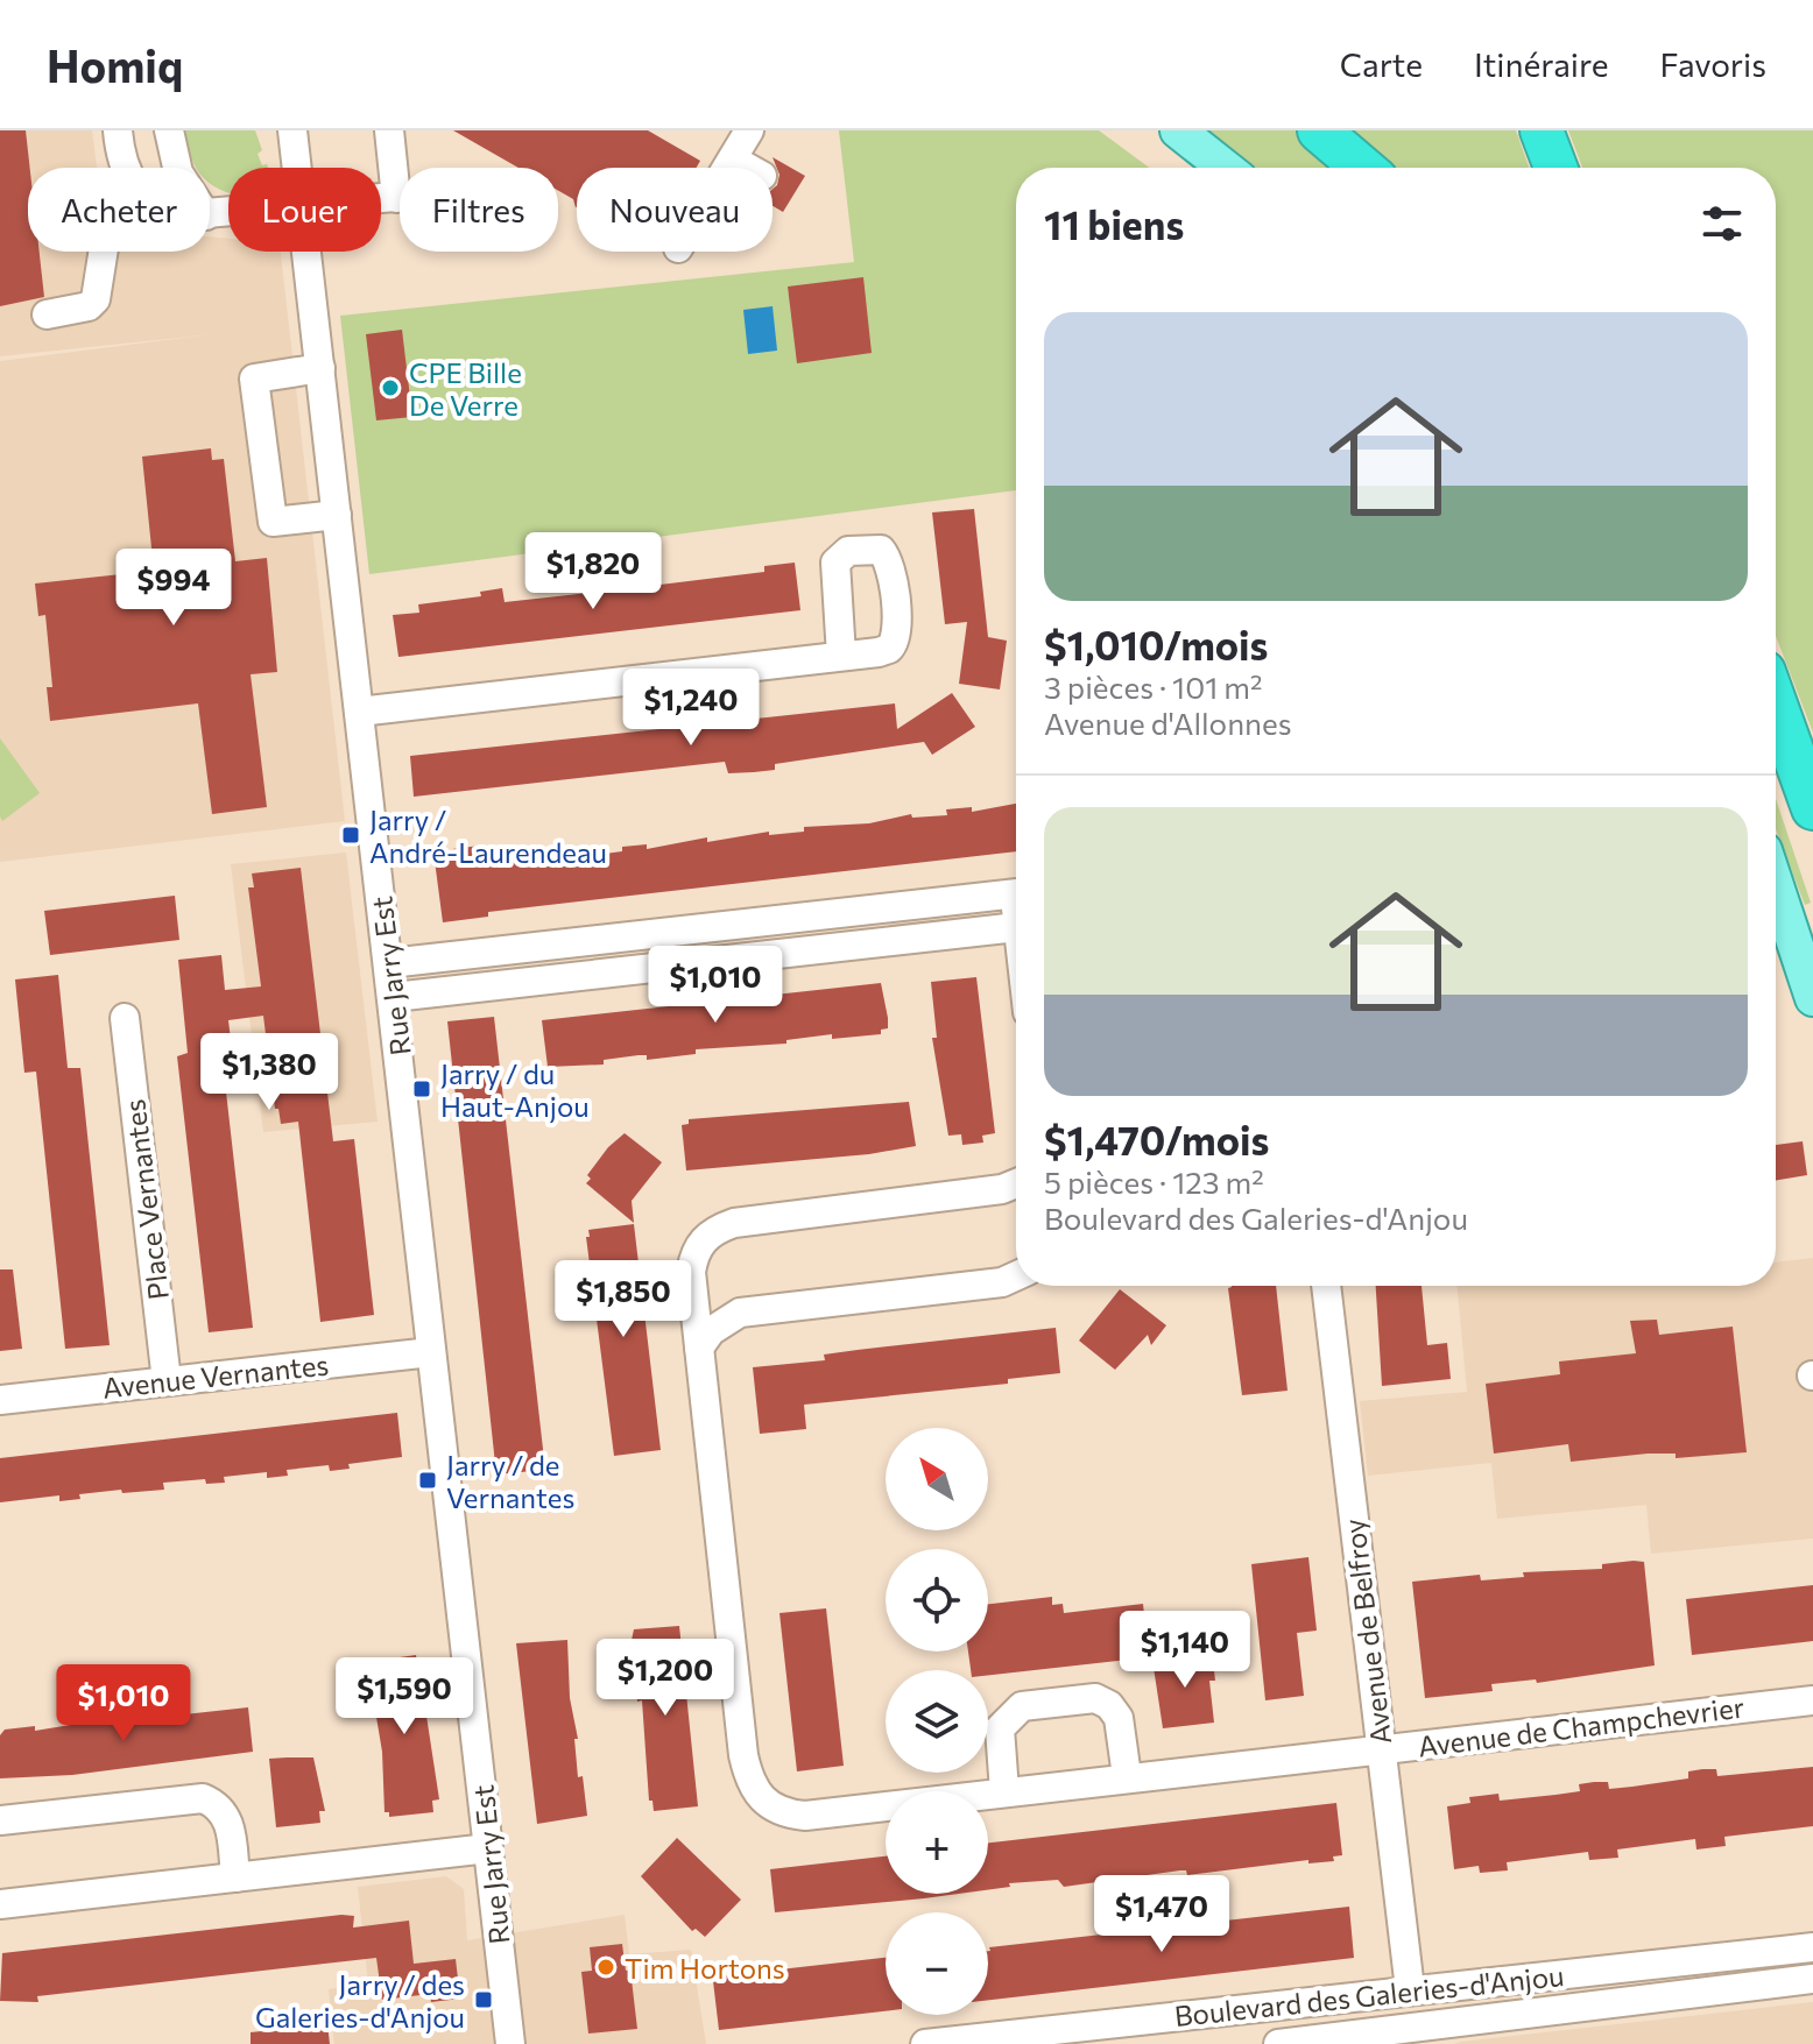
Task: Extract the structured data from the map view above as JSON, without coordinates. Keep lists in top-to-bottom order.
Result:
{
  "streets": {
    "street": [
      "Rue Jarry Est",
      "Place Vernantes",
      "Avenue Vernantes",
      "Avenue de Belfroy",
      "Avenue de Champchevrier",
      "Boulevard des Galeries-d'Anjou"
    ]
  },
  "crossings": [
    ["Rue Jarry Est", "Avenue Vernantes"],
    ["Place Vernantes", "Avenue Vernantes"],
    ["Avenue de Belfroy", "Avenue de Champchevrier"],
    ["Avenue de Belfroy", "Boulevard des Galeries-d'Anjou"]
  ],
  "places": {
    "other": ["CPE Bille De Verre", "Tim Hortons"],
    "transit": [
      "Jarry / André-Laurendeau",
      "Jarry / du Haut-Anjou",
      "Jarry / de Vernantes",
      "Jarry / des Galeries-d'Anjou"
    ]
  },
  "north": "top left",
  "page": {
    "header": "Homiq",
    "nav": ["Carte", "Itinéraire", "Favoris"],
    "chip": [
      "Acheter",
      "Louer",
      "Filtres",
      "Nouveau"
    ],
    "heading": "11 biens",
    "list": [
      {
        "name": "$1,010/mois",
        "note": "3 pièces · 101 m² · Avenue d'Allonnes"
      },
      {
        "name": "$1,470/mois",
        "note": "5 pièces · 123 m² · Boulevard des Galeries-d'Anjou"
      }
    ],
    "price": [
      "$1,820",
      "$994",
      "$1,240",
      "$1,010",
      "$1,380",
      "$1,850",
      "$1,140",
      "$1,200",
      "$1,590",
      "$1,010",
      "$1,470"
    ],
    "map_buttons": ["+", "−"]
  }
}
